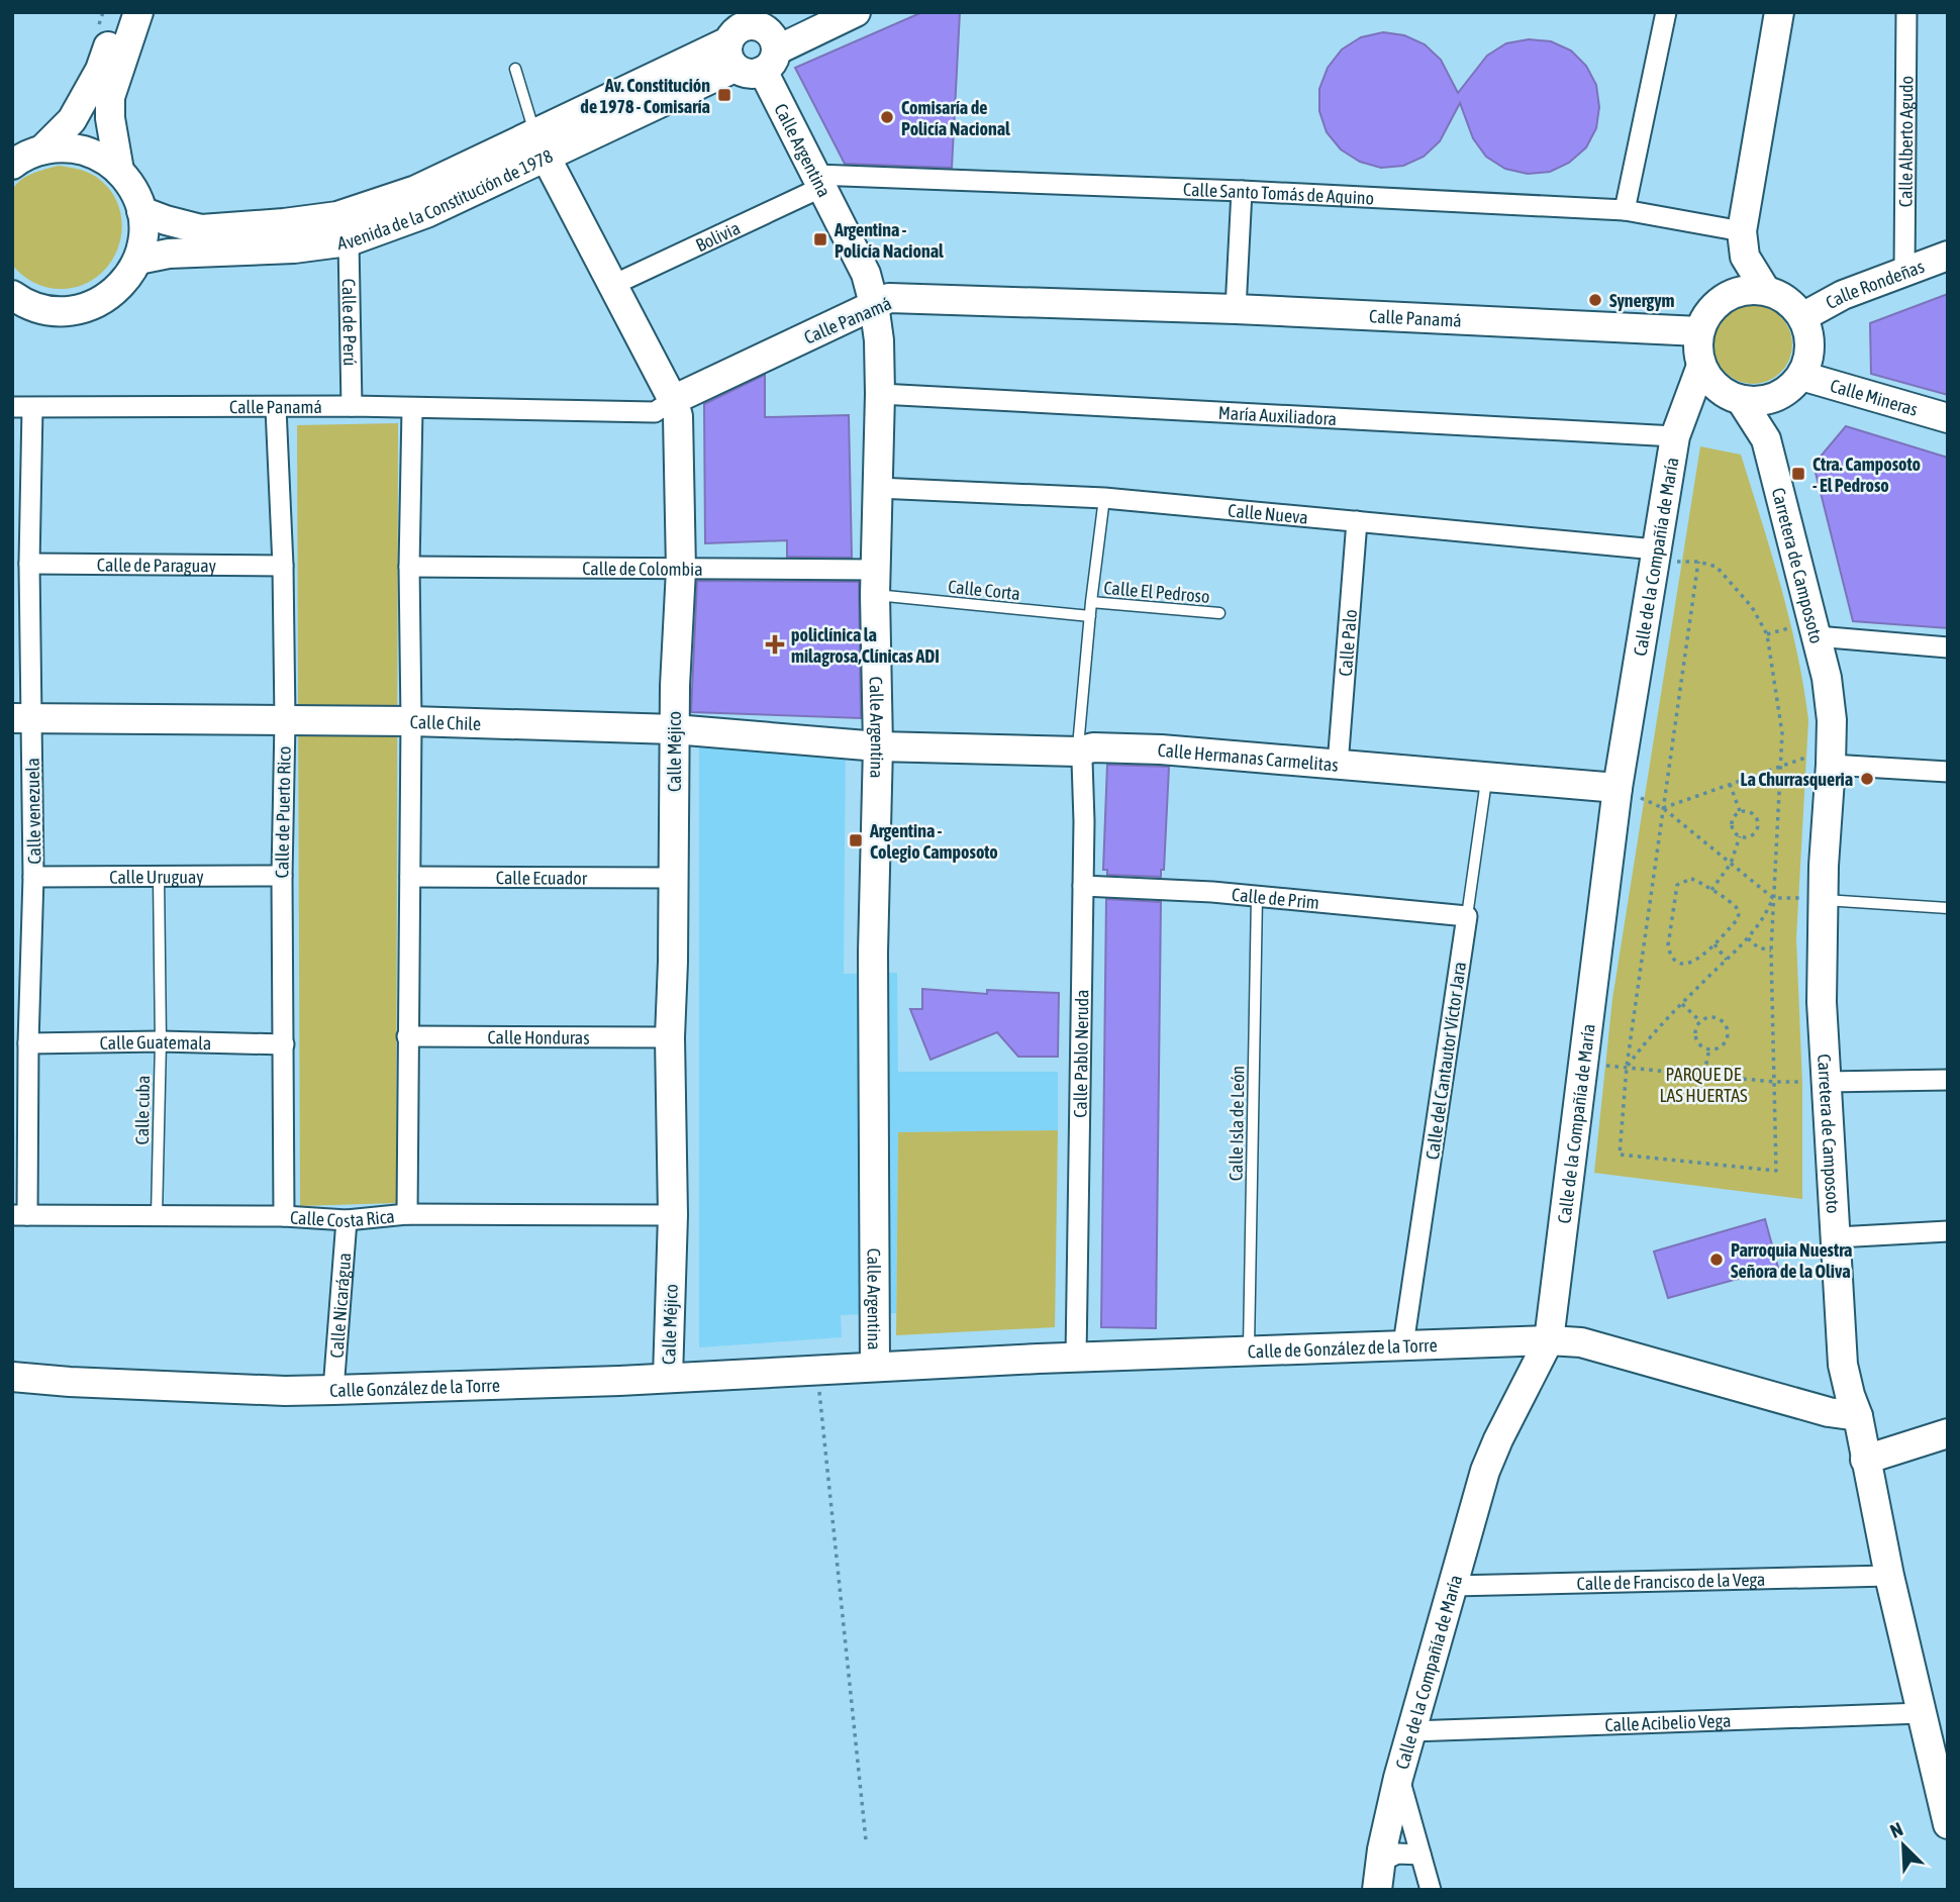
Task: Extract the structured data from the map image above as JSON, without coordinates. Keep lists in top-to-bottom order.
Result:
{
  "streets": {
    "street": [
      "Calle Alberto Agudo",
      "Calle Argentina",
      "Calle Santo Tomás de Aquino",
      "Avenida de la Constitución de 1978",
      "Bolivia",
      "Calle Rondeñas",
      "Calle Panamá",
      "Calle de Perú",
      "Calle Mineras",
      "María Auxiliadora",
      "Calle Nueva",
      "Calle de la Compañía de María",
      "Calle de Paraguay",
      "Carretera de Camposoto",
      "Calle de Colombia",
      "Calle Palo",
      "Calle Chile",
      "Calle Méjico",
      "Calle Hermanas Carmelitas",
      "Calle venezuela",
      "Calle de Puerto Rico",
      "Calle Uruguay",
      "Calle Ecuador",
      "Calle de Prim",
      "Calle Honduras",
      "Calle Guatemala",
      "Calle Pablo Neruda",
      "Calle del Cantautor Víctor Jara",
      "Calle Costa Rica",
      "Calle Nicarágua",
      "Calle de González de la Torre",
      "Calle González de la Torre",
      "Calle de Francisco de la Vega",
      "Calle Acibelio Vega"
    ],
    "lane": [
      "Calle Corta",
      "Calle El Pedroso",
      "Calle cuba",
      "Calle Isla de León"
    ]
  },
  "crossings": [
    ["Calle Alberto Agudo", "Calle Rondeñas"],
    ["Calle Argentina", "Calle Santo Tomás de Aquino"],
    ["Calle Argentina", "Avenida de la Constitución de 1978"],
    ["Calle Argentina", "Bolivia"],
    ["Calle Argentina", "Calle Panamá"],
    ["Calle Argentina", "María Auxiliadora"],
    ["Calle Argentina", "Calle Nueva"],
    ["Calle Argentina", "Calle de Colombia"],
    ["Calle Argentina", "Calle Corta"],
    ["Calle Argentina", "Calle Chile"],
    ["Calle Argentina", "Calle Hermanas Carmelitas"],
    ["Calle Argentina", "Calle de González de la Torre"],
    ["Calle Santo Tomás de Aquino", "Bolivia"],
    ["Avenida de la Constitución de 1978", "Calle de Perú"],
    ["Avenida de la Constitución de 1978", "Calle Méjico"],
    ["Bolivia", "Calle Méjico"],
    ["Calle Rondeñas", "Calle Panamá"],
    ["Calle Rondeñas", "Calle Mineras"],
    ["Calle Rondeñas", "Calle de la Compañía de María"],
    ["Calle Rondeñas", "Carretera de Camposoto"],
    ["Calle Panamá", "Calle de Perú"],
    ["Calle Panamá", "Calle Mineras"],
    ["Calle Panamá", "Calle de la Compañía de María"],
    ["Calle Panamá", "Carretera de Camposoto"],
    ["Calle Panamá", "Calle Méjico"],
    ["Calle Panamá", "Calle venezuela"],
    ["Calle Panamá", "Calle de Puerto Rico"],
    ["Calle Mineras", "Calle de la Compañía de María"],
    ["Calle Mineras", "Carretera de Camposoto"],
    ["María Auxiliadora", "Calle de la Compañía de María"],
    ["Calle Nueva", "Calle de la Compañía de María"],
    ["Calle Nueva", "Calle Palo"],
    ["Calle de la Compañía de María", "Carretera de Camposoto"],
    ["Calle de la Compañía de María", "Calle Hermanas Carmelitas"],
    ["Calle de la Compañía de María", "Calle de González de la Torre"],
    ["Calle de la Compañía de María", "Calle de Francisco de la Vega"],
    ["Calle de la Compañía de María", "Calle Acibelio Vega"],
    ["Calle de Paraguay", "Calle venezuela"],
    ["Calle de Paraguay", "Calle de Puerto Rico"],
    ["Carretera de Camposoto", "Calle de González de la Torre"],
    ["Carretera de Camposoto", "Calle de Francisco de la Vega"],
    ["Carretera de Camposoto", "Calle Acibelio Vega"],
    ["Calle de Colombia", "Calle Corta"],
    ["Calle de Colombia", "Calle Méjico"],
    ["Calle Palo", "Calle Hermanas Carmelitas"],
    ["Calle Chile", "Calle Méjico"],
    ["Calle Chile", "Calle Hermanas Carmelitas"],
    ["Calle Chile", "Calle venezuela"],
    ["Calle Chile", "Calle de Puerto Rico"],
    ["Calle Méjico", "Calle Ecuador"],
    ["Calle Méjico", "Calle Honduras"],
    ["Calle Méjico", "Calle Costa Rica"],
    ["Calle Méjico", "Calle González de la Torre"],
    ["Calle Hermanas Carmelitas", "Calle Pablo Neruda"],
    ["Calle Hermanas Carmelitas", "Calle del Cantautor Víctor Jara"],
    ["Calle venezuela", "Calle Uruguay"],
    ["Calle venezuela", "Calle Guatemala"],
    ["Calle venezuela", "Calle Costa Rica"],
    ["Calle de Puerto Rico", "Calle Uruguay"],
    ["Calle de Puerto Rico", "Calle Guatemala"],
    ["Calle de Puerto Rico", "Calle Costa Rica"],
    ["Calle Uruguay", "Calle cuba"],
    ["Calle de Prim", "Calle Pablo Neruda"],
    ["Calle de Prim", "Calle del Cantautor Víctor Jara"],
    ["Calle de Prim", "Calle Isla de León"],
    ["Calle Guatemala", "Calle cuba"],
    ["Calle Pablo Neruda", "Calle de González de la Torre"],
    ["Calle del Cantautor Víctor Jara", "Calle de González de la Torre"],
    ["Calle cuba", "Calle Costa Rica"],
    ["Calle Isla de León", "Calle de González de la Torre"],
    ["Calle Costa Rica", "Calle Nicarágua"],
    ["Calle Nicarágua", "Calle González de la Torre"],
    ["Calle de González de la Torre", "Calle González de la Torre"]
  ],
  "parks": ["PARQUE DE LAS HUERTAS"],
  "places": {
    "transit": [
      "Av. Constitución de 1978 - Comisaría",
      "Argentina - Policía Nacional",
      "Ctra. Camposoto - El Pedroso",
      "Argentina - Colegio Camposoto"
    ],
    "other": [
      "Comisaría de Policía Nacional",
      "Synergym",
      "La Churrasqueria",
      "Parroquia Nuestra Señora de la Oliva"
    ],
    "health": ["policlínica la milagrosa,Clínicas ADI"]
  },
  "north": "top left"
}
